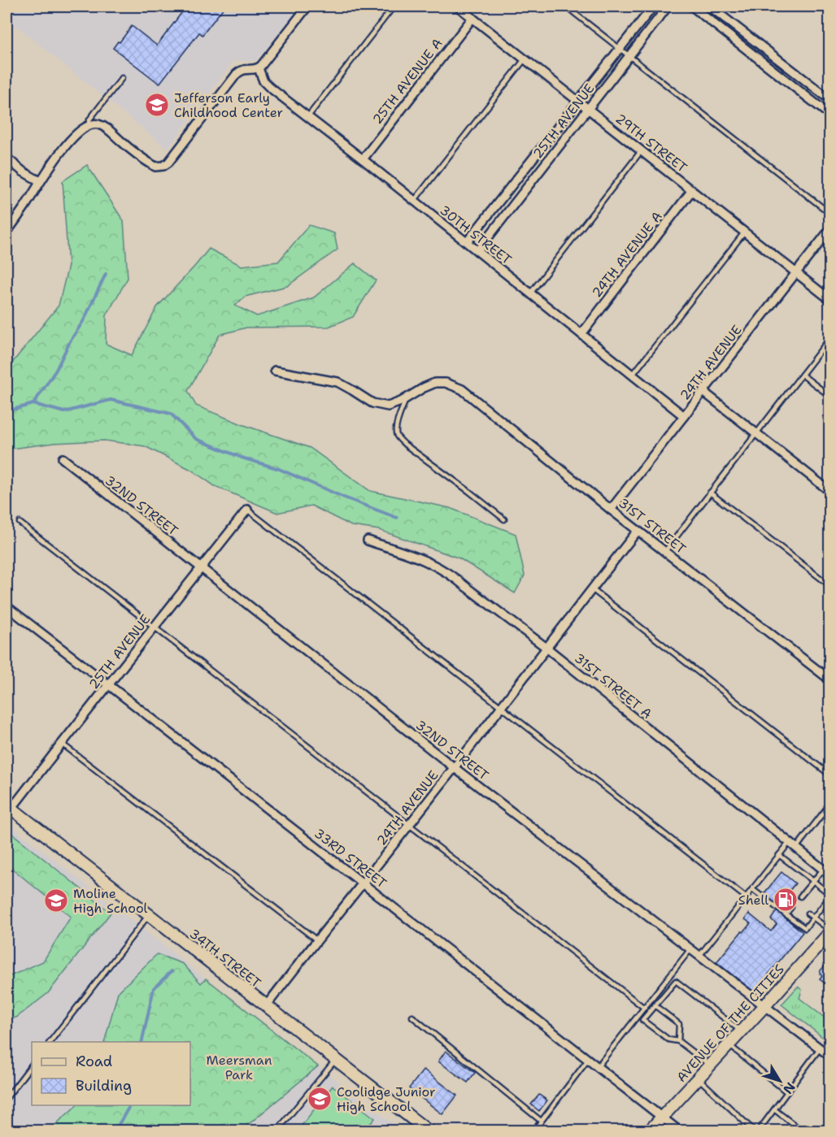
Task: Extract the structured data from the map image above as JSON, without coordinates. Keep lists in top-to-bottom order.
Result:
{
  "streets": {
    "street": [
      "25TH AVENUE A",
      "25TH AVENUE",
      "29TH STREET",
      "30TH STREET",
      "24TH AVENUE A",
      "24TH AVENUE",
      "32ND STREET",
      "31ST STREET",
      "31ST STREET A",
      "33RD STREET",
      "34TH STREET",
      "AVENUE OF THE CITIES"
    ]
  },
  "crossings": [
    ["25TH AVENUE A", "29TH STREET"],
    ["25TH AVENUE A", "30TH STREET"],
    ["25TH AVENUE", "29TH STREET"],
    ["25TH AVENUE", "30TH STREET"],
    ["25TH AVENUE", "32ND STREET"],
    ["25TH AVENUE", "33RD STREET"],
    ["25TH AVENUE", "34TH STREET"],
    ["29TH STREET", "24TH AVENUE A"],
    ["29TH STREET", "24TH AVENUE"],
    ["30TH STREET", "24TH AVENUE A"],
    ["30TH STREET", "24TH AVENUE"],
    ["24TH AVENUE", "32ND STREET"],
    ["24TH AVENUE", "31ST STREET"],
    ["24TH AVENUE", "31ST STREET A"],
    ["24TH AVENUE", "33RD STREET"],
    ["24TH AVENUE", "34TH STREET"],
    ["32ND STREET", "AVENUE OF THE CITIES"],
    ["33RD STREET", "AVENUE OF THE CITIES"]
  ],
  "parks": ["Meersman Park"],
  "places": {
    "school or university": ["Jefferson Early Childhood Center", "Moline High School", "Coolidge Junior High School"],
    "fuel station": ["Shell"]
  },
  "legend": ["Road", "Building"],
  "north": "bottom right"
}
